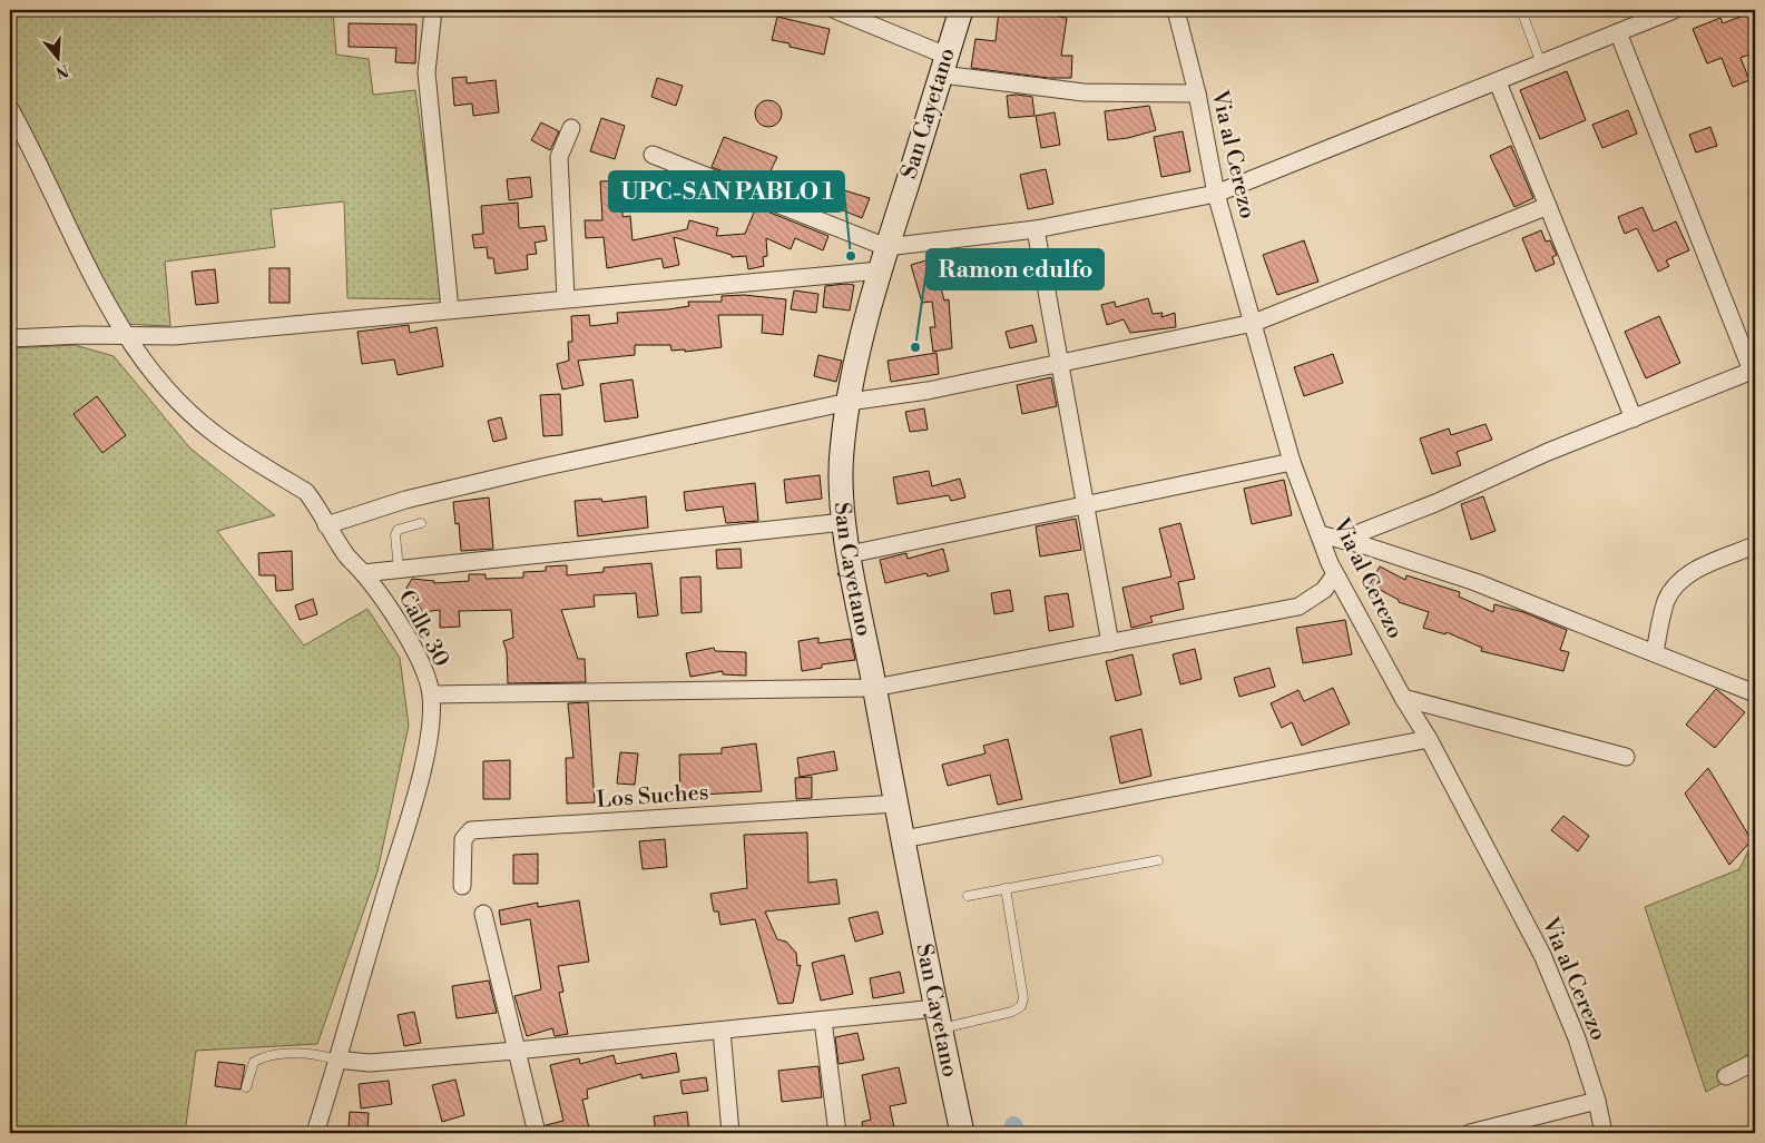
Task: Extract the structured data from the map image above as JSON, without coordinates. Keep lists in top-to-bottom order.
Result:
{
  "streets": {
    "main road": ["San Cayetano"],
    "street": ["Via al Cerezo", "Calle 30", "Los Suches"]
  },
  "crossings": [
    ["San Cayetano", "Los Suches"]
  ],
  "places": ["UPC-SAN PABLO 1", "Ramon edulfo"],
  "north": "bottom"
}
